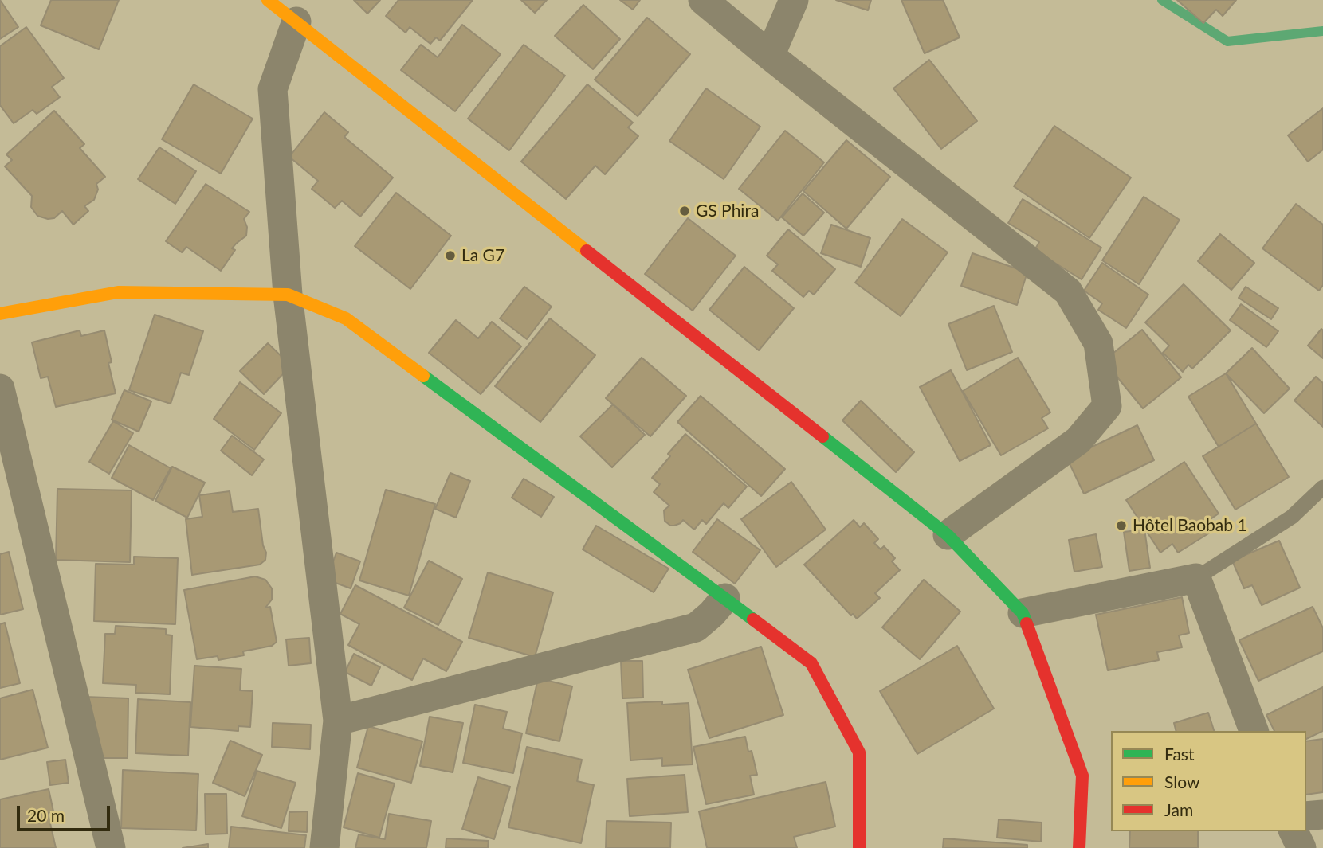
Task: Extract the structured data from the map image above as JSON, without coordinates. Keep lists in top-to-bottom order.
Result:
{
  "places": ["GS Phira", "La G7", "Hôtel Baobab 1"],
  "legend": ["Fast", "Slow", "Jam"],
  "scale_bar": "20 m"
}
